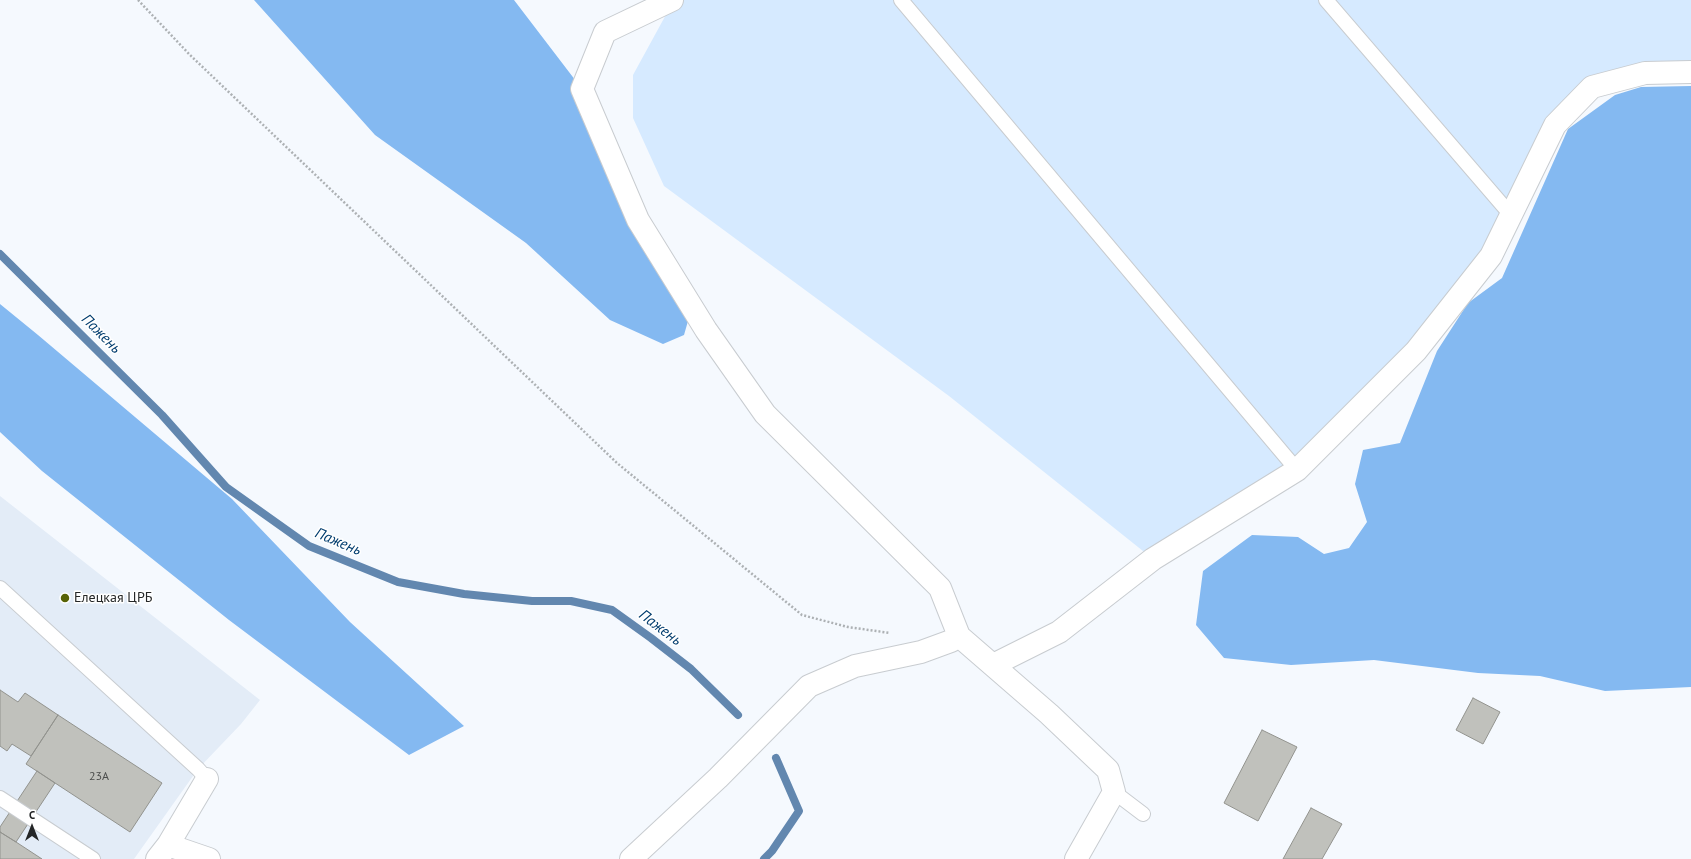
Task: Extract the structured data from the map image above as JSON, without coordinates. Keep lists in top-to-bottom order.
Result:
{
  "water": ["Пажень"],
  "places": ["Елецкая ЦРБ"],
  "house_numbers": ["23А"],
  "north": "top"
}
